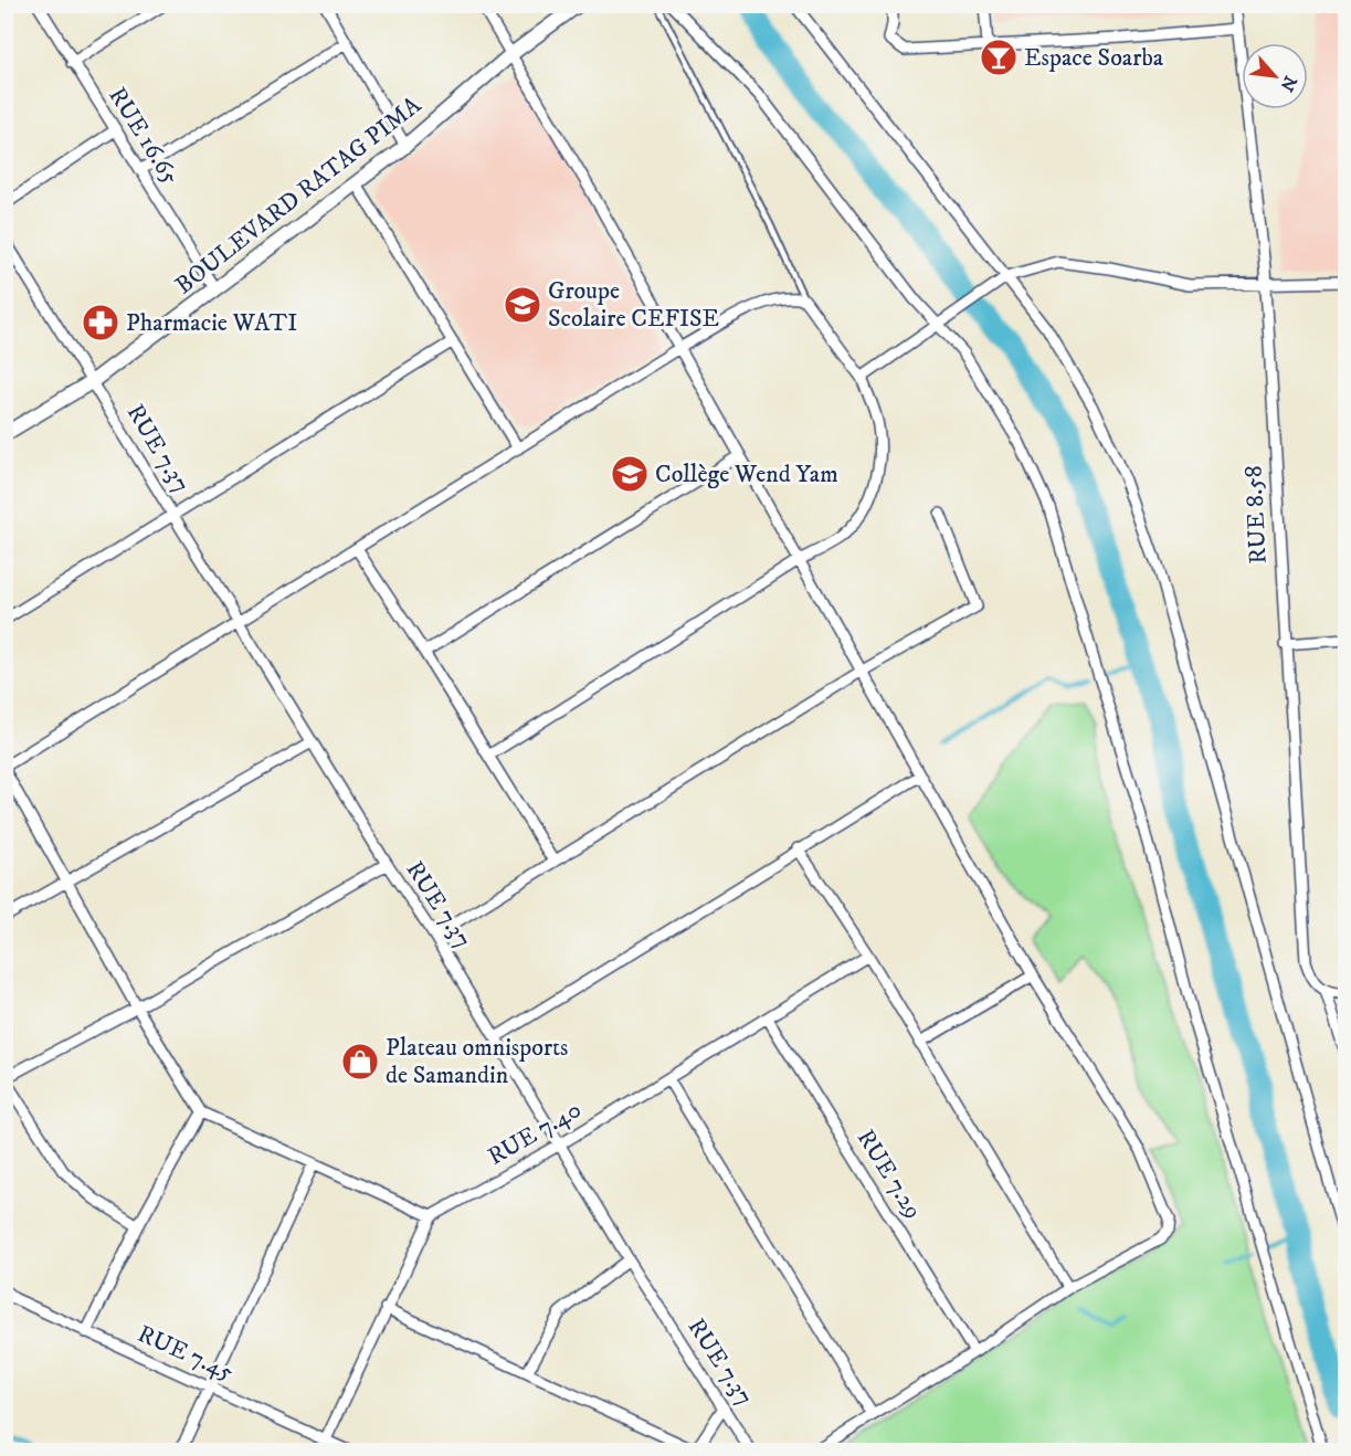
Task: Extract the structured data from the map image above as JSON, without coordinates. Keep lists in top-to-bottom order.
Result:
{
  "streets": {
    "street": [
      "RUE 16.65",
      "BOULEVARD RATAG PIMA",
      "RUE 7.37",
      "RUE 8.58",
      "RUE 7.40",
      "RUE 7.29",
      "RUE 7.45"
    ]
  },
  "crossings": [
    ["RUE 16.65", "BOULEVARD RATAG PIMA"],
    ["BOULEVARD RATAG PIMA", "RUE 7.37"],
    ["RUE 7.37", "RUE 7.40"],
    ["RUE 7.40", "RUE 7.29"]
  ],
  "places": {
    "bar": ["Espace Soarba"],
    "school or university": ["Groupe Scolaire CEFISE", "Collège Wend Yam"],
    "pharmacy": ["Pharmacie WATI"],
    "shop": ["Plateau omnisports de Samandin"]
  },
  "north": "bottom right"
}
